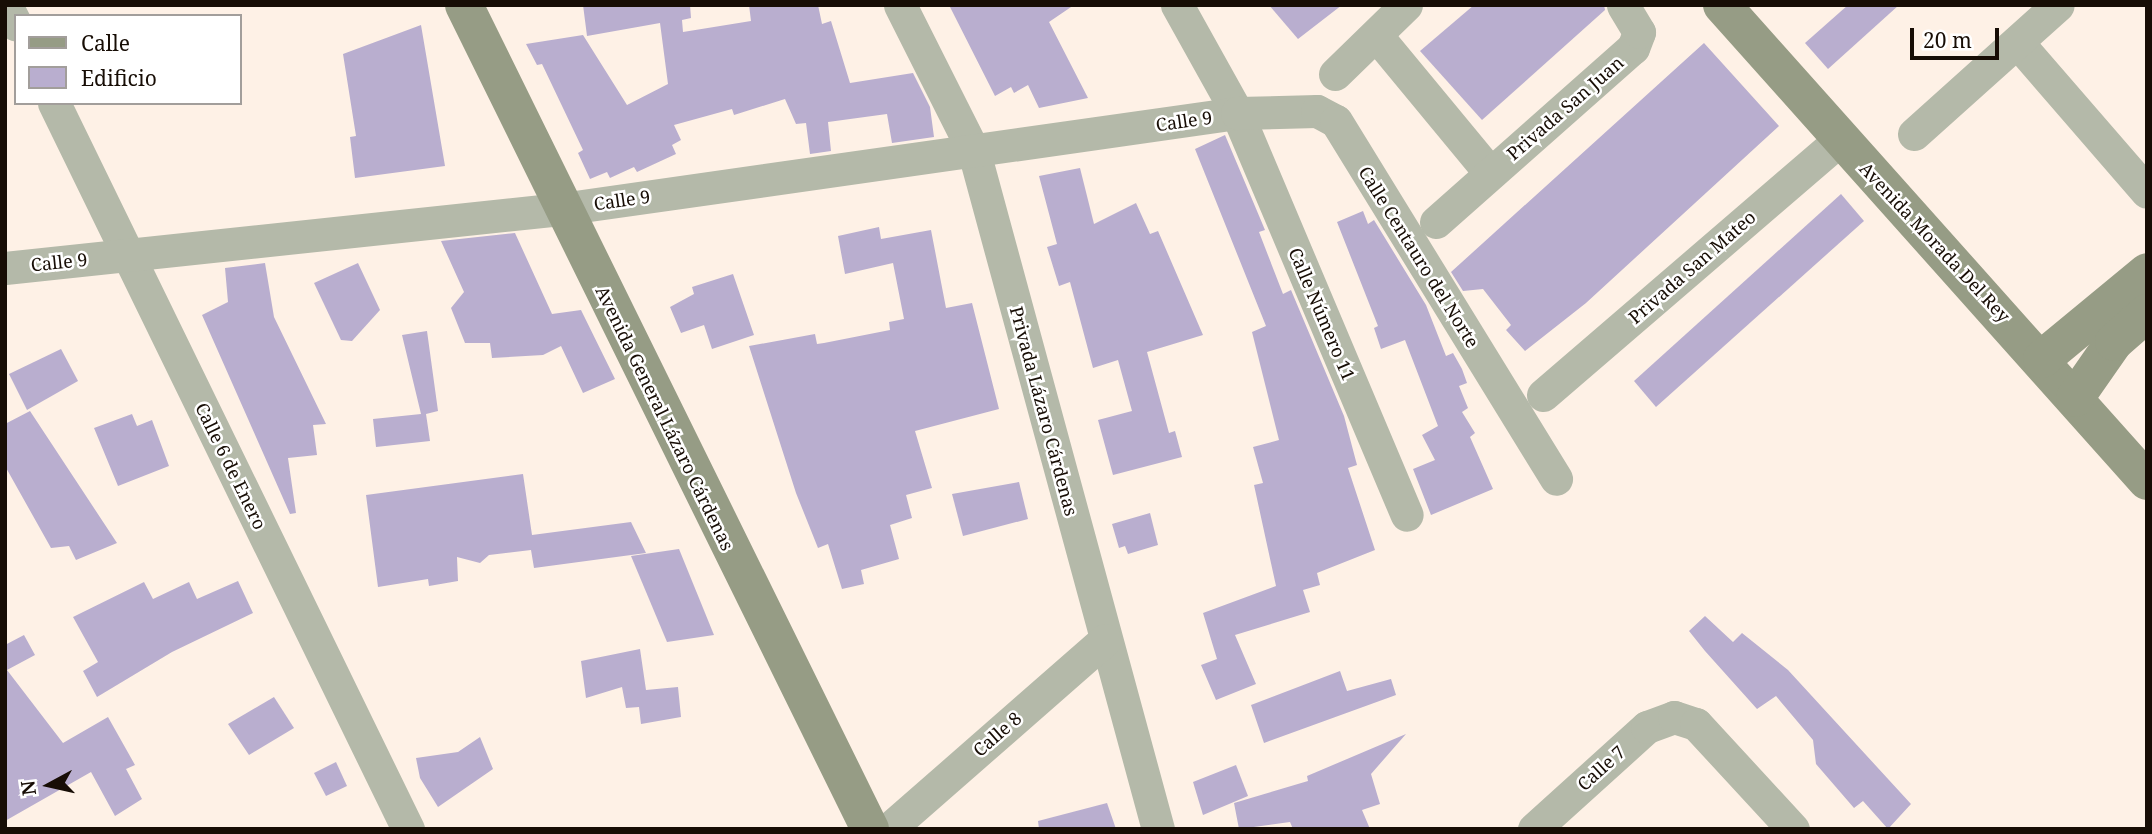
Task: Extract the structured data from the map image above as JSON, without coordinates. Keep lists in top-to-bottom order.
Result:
{
  "streets": {
    "main road": ["Avenida Morada Del Rey", "Avenida General Lázaro Cárdenas"],
    "street": [
      "Privada San Juan",
      "Calle 9",
      "Calle Centauro del Norte",
      "Privada San Mateo",
      "Calle Número 11",
      "Privada Lázaro Cárdenas",
      "Calle 6 de Enero",
      "Calle 8",
      "Calle 7"
    ]
  },
  "crossings": [
    ["Calle 9", "Calle Centauro del Norte"],
    ["Calle 9", "Calle Número 11"],
    ["Calle 9", "Privada Lázaro Cárdenas"],
    ["Calle 9", "Avenida General Lázaro Cárdenas"],
    ["Calle 9", "Calle 6 de Enero"],
    ["Avenida Morada Del Rey", "Privada San Mateo"],
    ["Calle Centauro del Norte", "Calle Número 11"],
    ["Privada Lázaro Cárdenas", "Calle 8"]
  ],
  "legend": ["Calle", "Edificio"],
  "scale_bar": "20 m",
  "north": "left"
}
